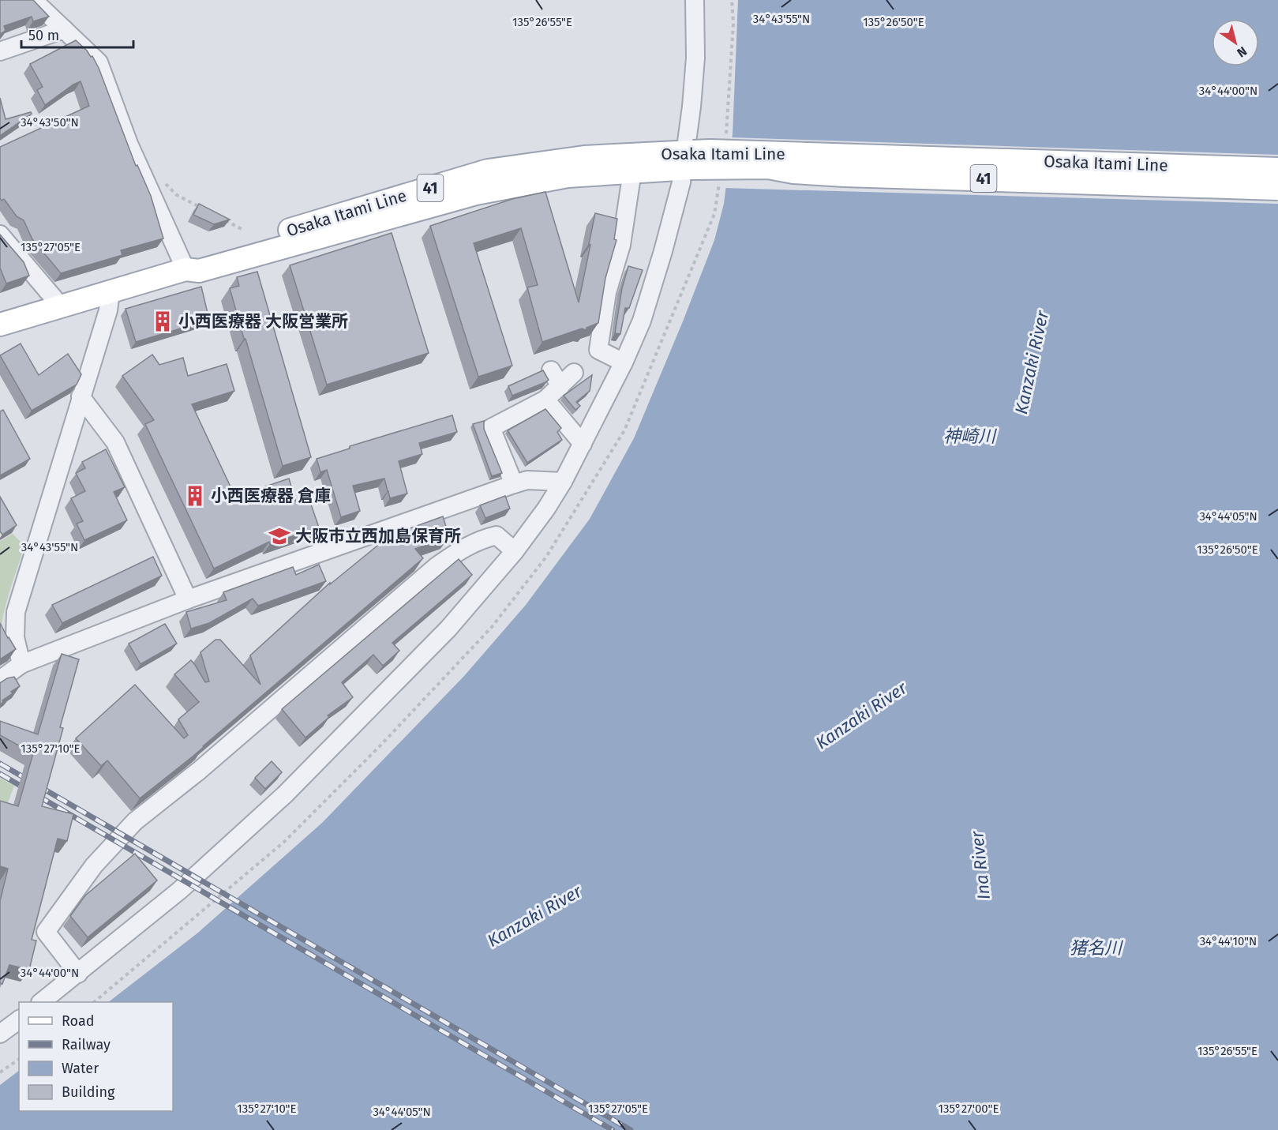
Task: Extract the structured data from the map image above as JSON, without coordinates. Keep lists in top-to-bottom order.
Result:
{
  "streets": {
    "main road": ["Osaka Itami Line", "41"]
  },
  "water": [
    "Kanzaki River",
    "神崎川",
    "Ina River",
    "猪名川"
  ],
  "places": {
    "building": ["小西医療器 大阪営業所", "小西医療器 倉庫"],
    "school or university": ["大阪市立西加島保育所"]
  },
  "legend": [
    "Road",
    "Railway",
    "Water",
    "Building"
  ],
  "scale_bar": "50 m",
  "north": "bottom right",
  "coordinates": [
    "34°43'55\"N",
    "135°26'55\"E",
    "135°26'50\"E",
    "34°44'00\"N",
    "34°43'50\"N",
    "135°27'05\"E",
    "34°44'05\"N",
    "135°27'10\"E",
    "34°44'10\"N",
    "135°27'00\"E"
  ]
}
